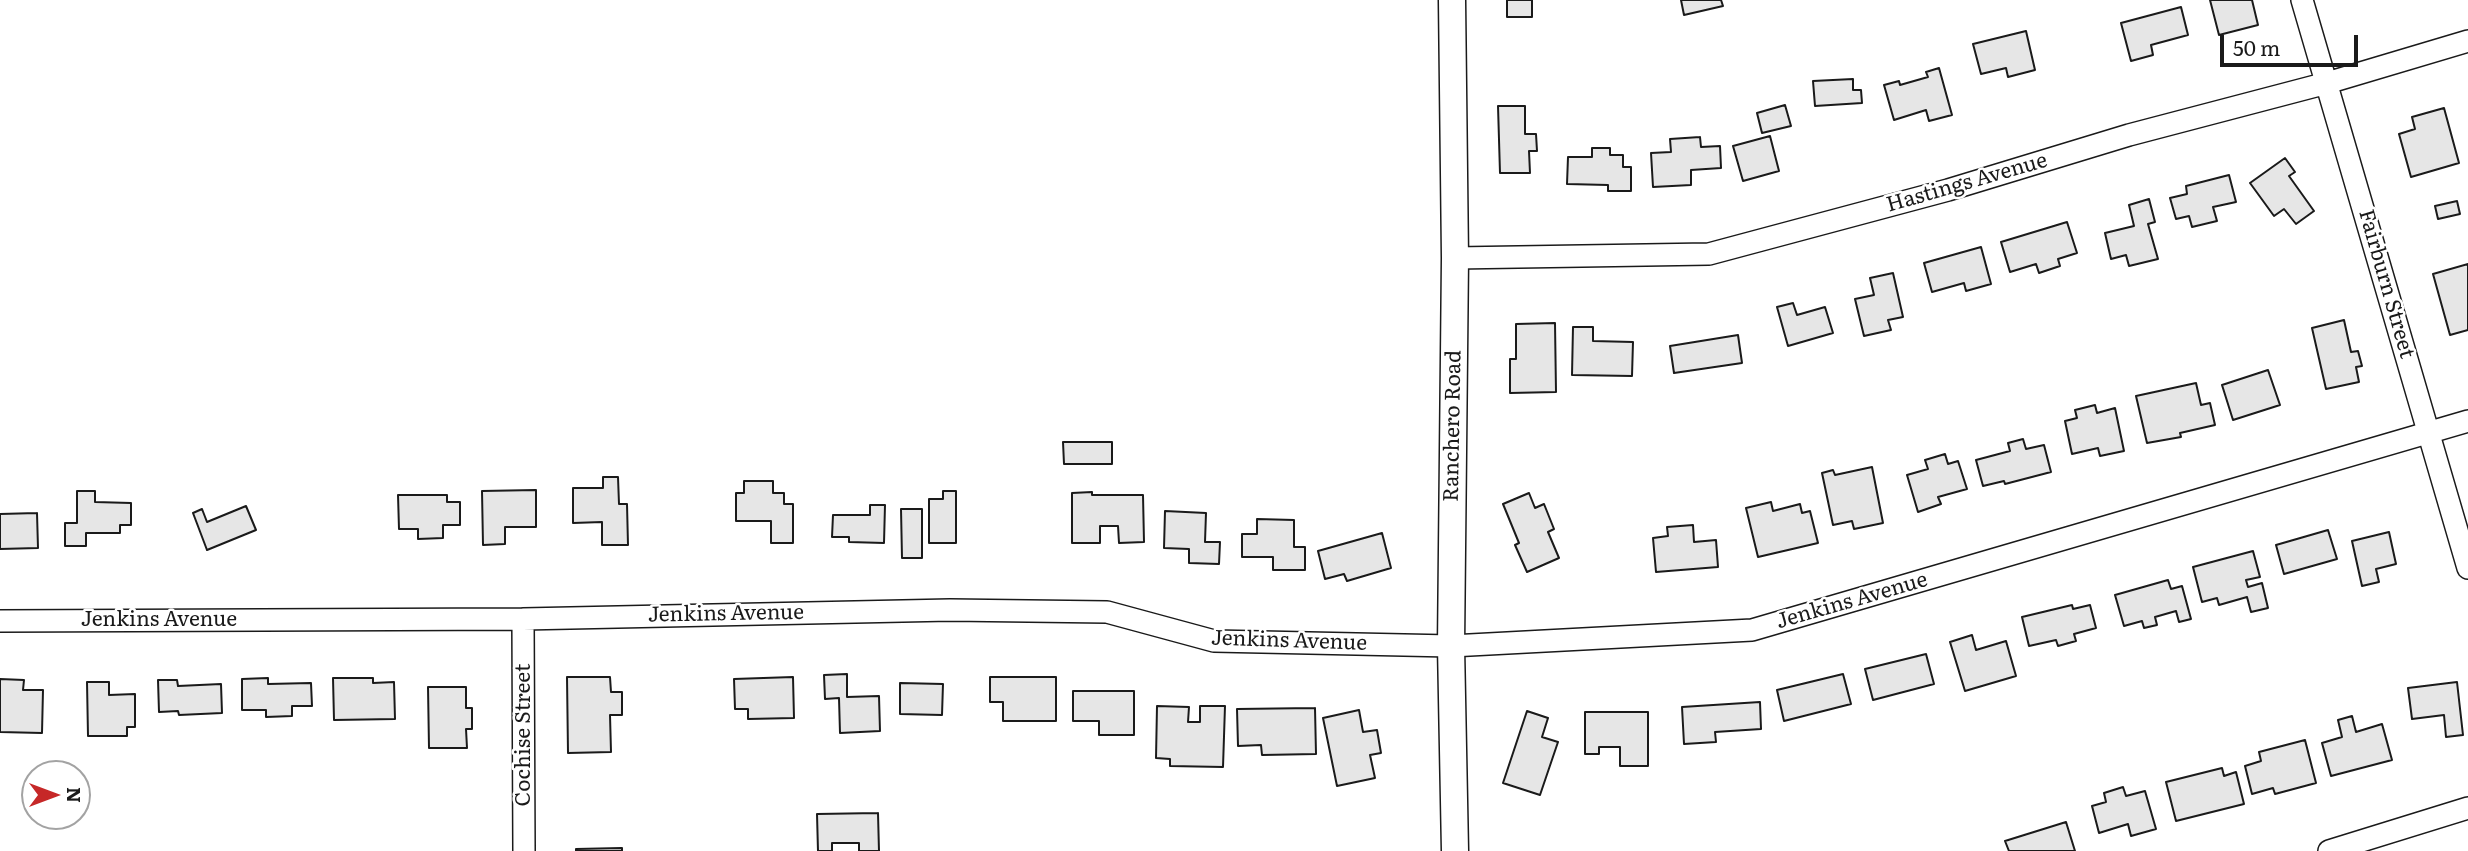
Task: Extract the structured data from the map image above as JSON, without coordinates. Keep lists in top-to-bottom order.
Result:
{
  "streets": {
    "main road": ["Ranchero Road"],
    "street": [
      "Hastings Avenue",
      "Fairburn Street",
      "Jenkins Avenue",
      "Cochise Street"
    ]
  },
  "crossings": [
    ["Hastings Avenue", "Fairburn Street"],
    ["Hastings Avenue", "Ranchero Road"],
    ["Fairburn Street", "Jenkins Avenue"],
    ["Ranchero Road", "Jenkins Avenue"],
    ["Jenkins Avenue", "Cochise Street"]
  ],
  "scale_bar": "50 m",
  "north": "right"
}
